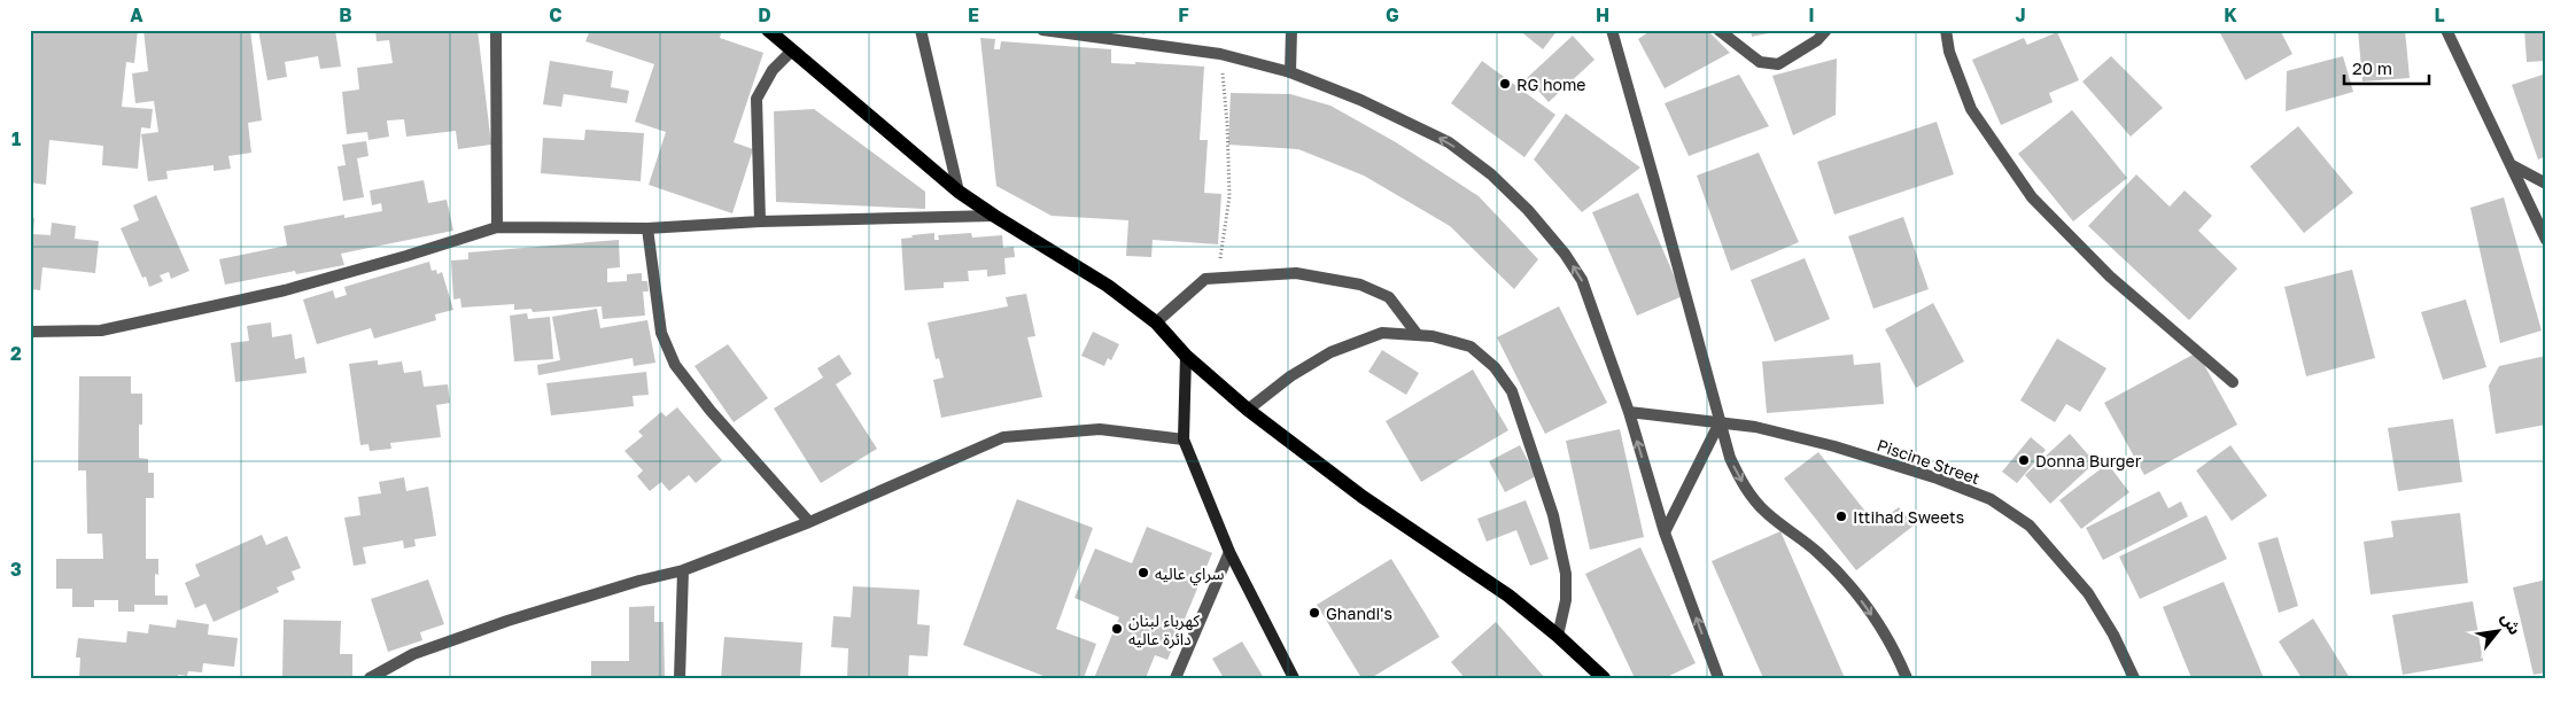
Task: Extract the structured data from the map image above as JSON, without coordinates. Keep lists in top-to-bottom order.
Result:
{
  "streets": {
    "street": ["Piscine Street"]
  },
  "places": [
    "RG home",
    "Donna Burger",
    "Ittihad Sweets",
    "سراي عاليه",
    "Ghandi's",
    "كهرباء لبنان دائرة عاليه"
  ],
  "scale_bar": "20 m",
  "north": "top right",
  "grid": {
    "columns": [
      "A",
      "B",
      "C",
      "D",
      "E",
      "F",
      "G",
      "H",
      "I",
      "J",
      "K",
      "L"
    ],
    "rows": ["1", "2", "3"]
  }
}
